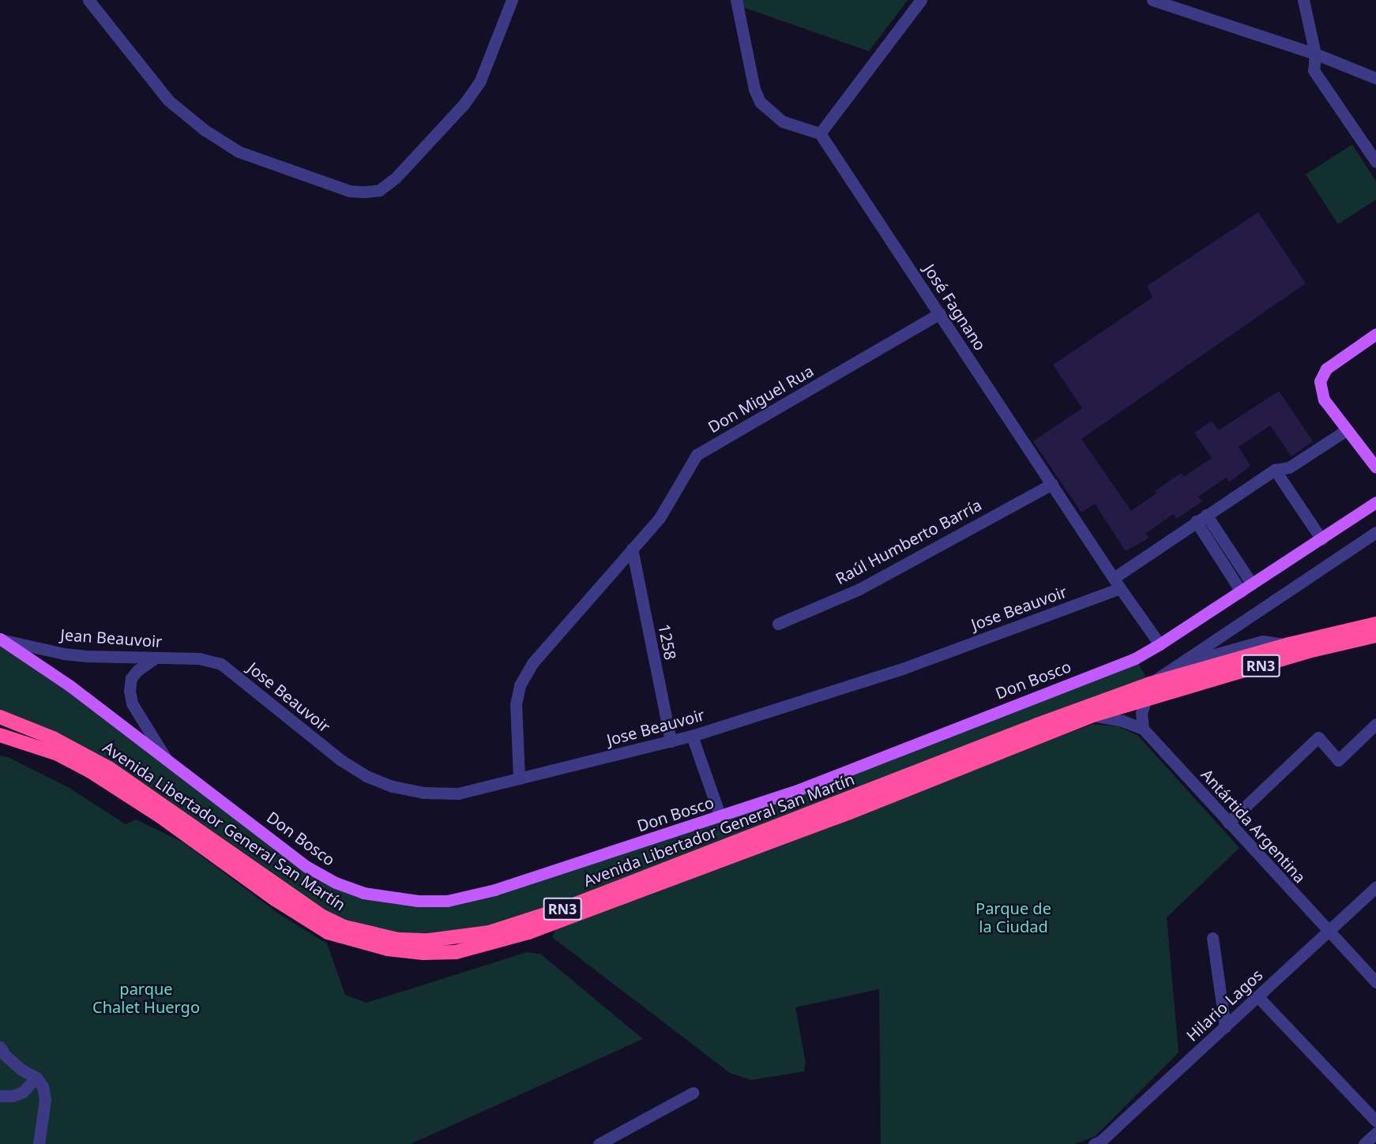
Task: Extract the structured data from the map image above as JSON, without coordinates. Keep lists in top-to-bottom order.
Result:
{
  "streets": {
    "highway": ["RN3", "Avenida Libertador General San Martín"],
    "main road": ["Don Bosco"],
    "street": [
      "José Fagnano",
      "Don Miguel Rua",
      "Raúl Humberto Barría",
      "Jose Beauvoir",
      "Jean Beauvoir",
      "1258",
      "Antártida Argentina",
      "Hilario Lagos"
    ]
  },
  "crossings": [
    ["José Fagnano", "Don Miguel Rua"],
    ["José Fagnano", "Raúl Humberto Barría"],
    ["José Fagnano", "Jose Beauvoir"],
    ["José Fagnano", "Don Bosco"],
    ["Don Miguel Rua", "Jose Beauvoir"],
    ["Don Miguel Rua", "1258"],
    ["Jose Beauvoir", "Jean Beauvoir"],
    ["Jose Beauvoir", "1258"],
    ["Jean Beauvoir", "Don Bosco"],
    ["Avenida Libertador General San Martín", "Antártida Argentina"],
    ["Antártida Argentina", "Hilario Lagos"]
  ],
  "parks": ["Parque de la Ciudad", "parque Chalet Huergo"]
}
